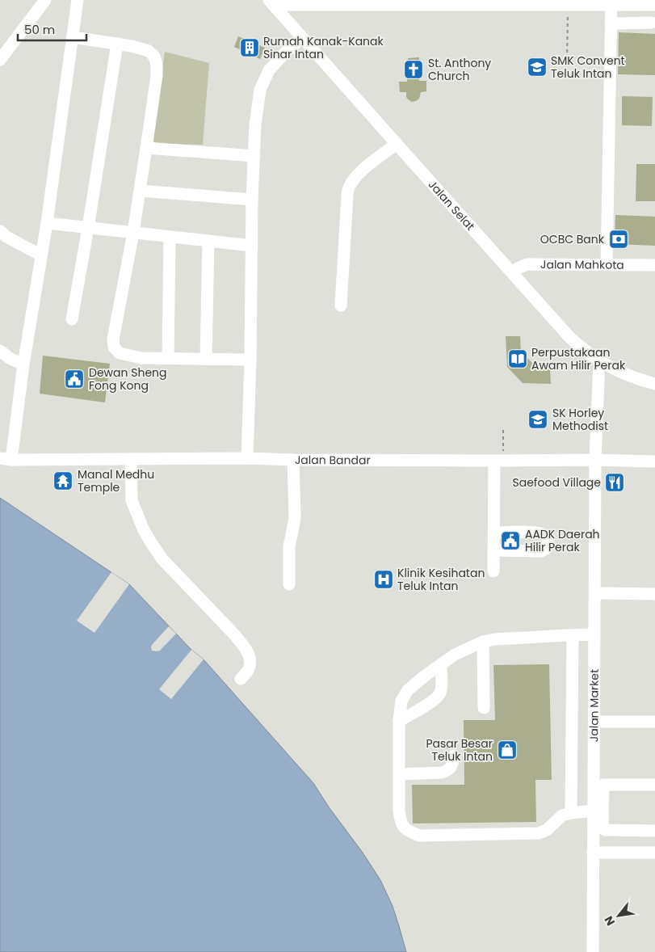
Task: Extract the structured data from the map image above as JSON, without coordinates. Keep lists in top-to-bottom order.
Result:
{
  "streets": {
    "street": [
      "Jalan Selat",
      "Jalan Mahkota",
      "Jalan Bandar",
      "Jalan Market"
    ]
  },
  "crossings": [
    ["Jalan Selat", "Jalan Mahkota"],
    ["Jalan Selat", "Jalan Market"],
    ["Jalan Bandar", "Jalan Market"]
  ],
  "places": {
    "building": ["Rumah Kanak-Kanak Sinar Intan"],
    "school or university": ["SMK Convent Teluk Intan", "SK Horley Methodist"],
    "church": ["St. Anthony Church"],
    "bank": ["OCBC Bank"],
    "library": ["Perpustakaan Awam Hilir Perak"],
    "public building": ["Dewan Sheng Fong Kong", "AADK Daerah Hilir Perak"],
    "temple": ["Manal Medhu Temple"],
    "restaurant": ["Saefood Village"],
    "hospital": ["Klinik Kesihatan Teluk Intan"],
    "shop": ["Pasar Besar Teluk Intan"]
  },
  "scale_bar": "50 m",
  "north": "bottom left"
}
